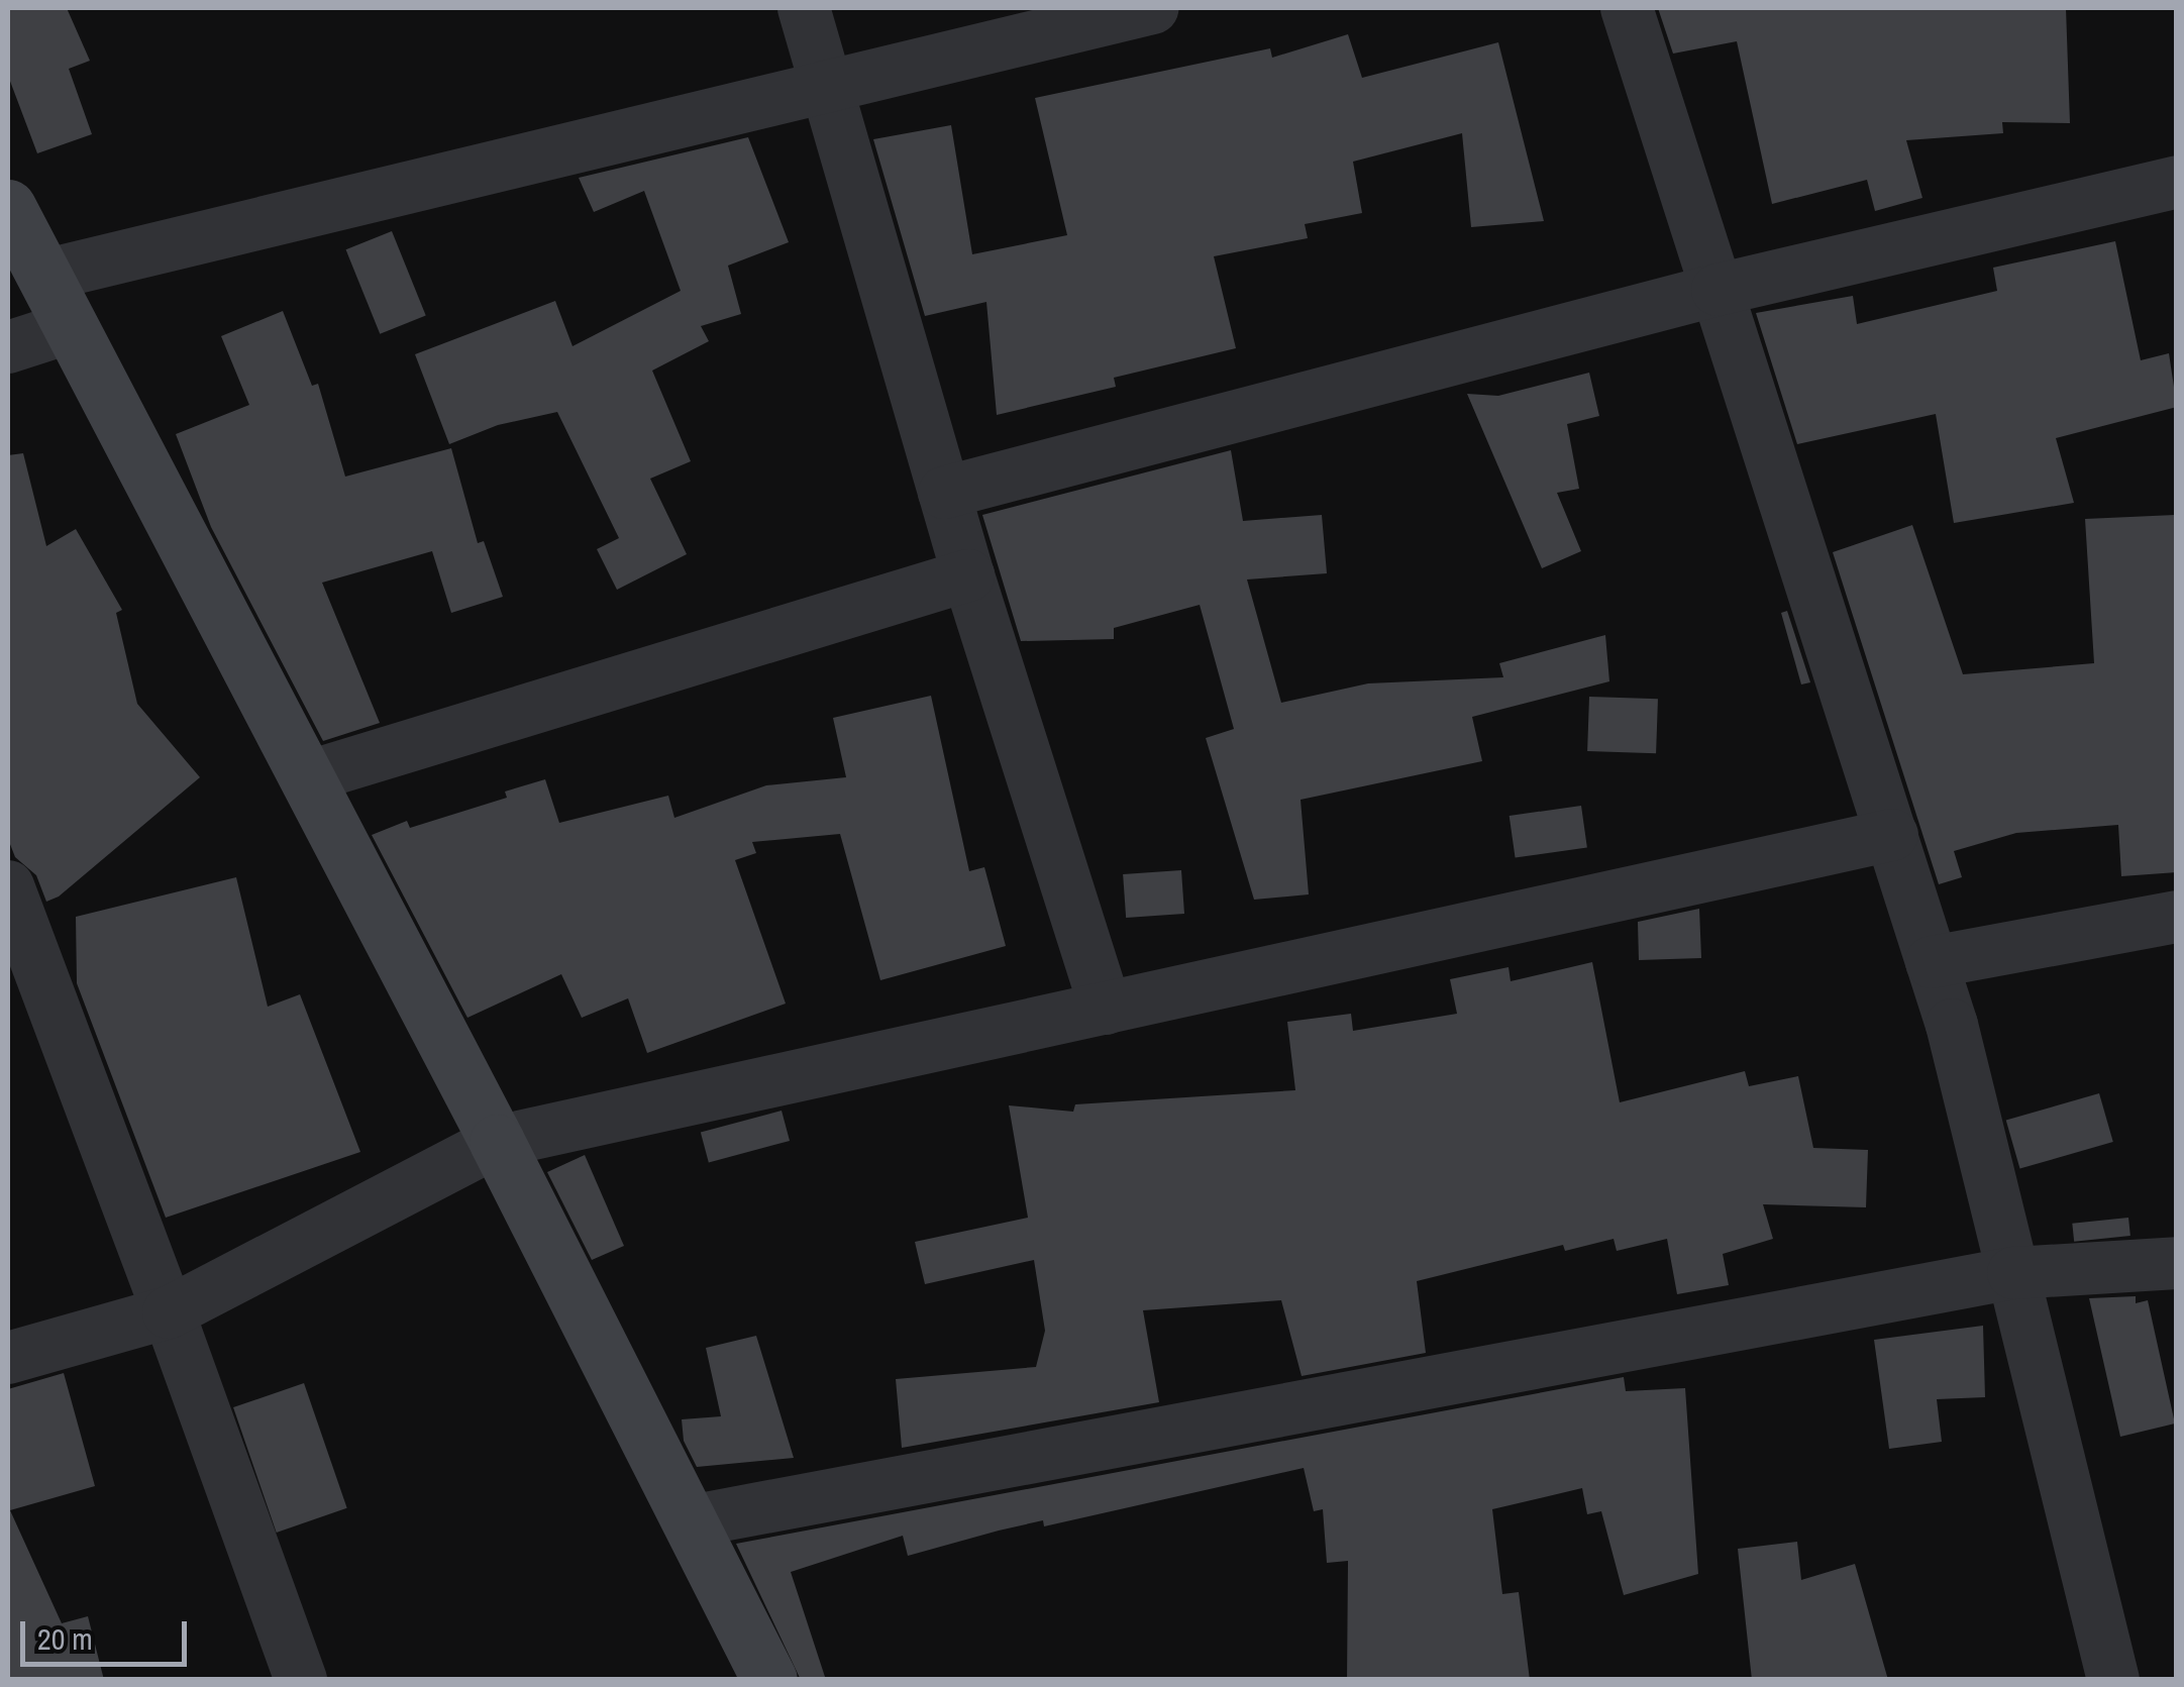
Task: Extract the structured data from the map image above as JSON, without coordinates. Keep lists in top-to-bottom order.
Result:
{
  "scale_bar": "20 m"
}
